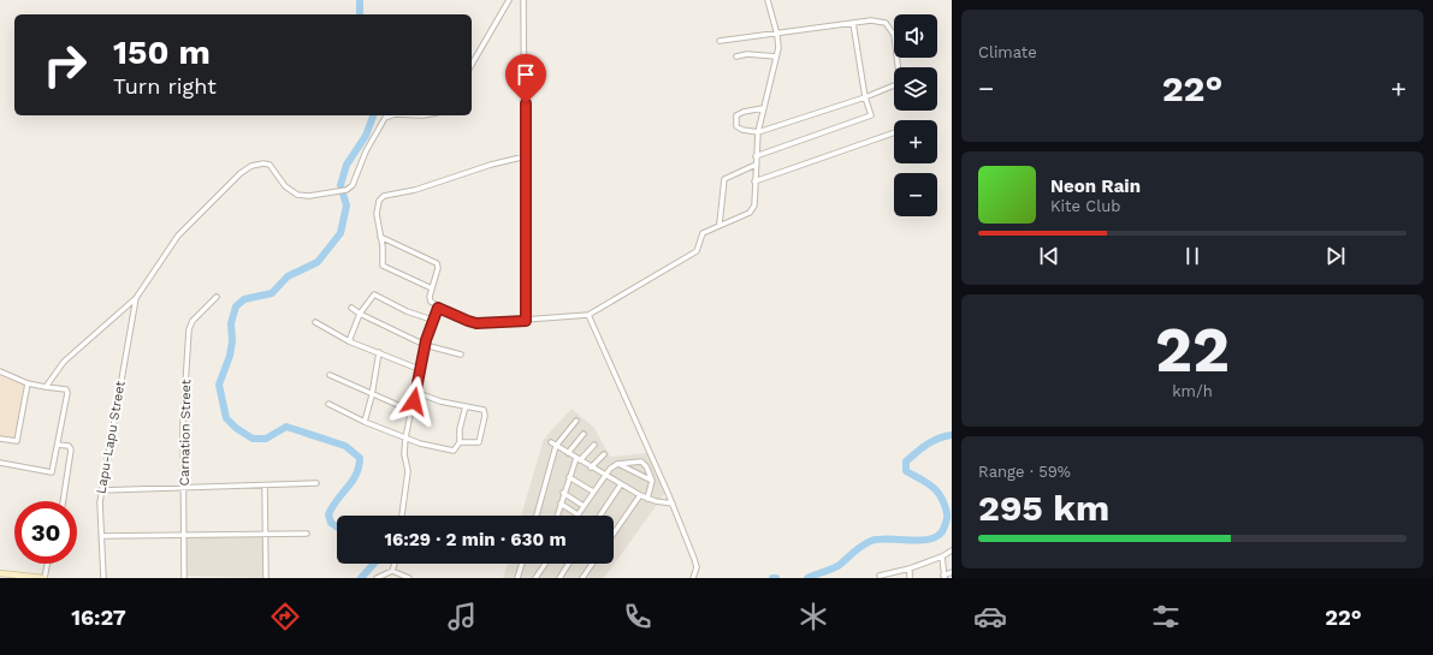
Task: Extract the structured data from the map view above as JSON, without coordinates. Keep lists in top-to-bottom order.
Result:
{
  "streets": {
    "street": ["Carnation Street", "Lapu-Lapu Street"]
  },
  "page": {
    "tile": [
      "Climate",
      ["22", "km/h"],
      ["Range · 59%", "295 km"]
    ],
    "map_buttons": ["+", "−"],
    "turn": ["150 m", "Turn right"],
    "heat": ["−", "22°", "+"],
    "song": ["Neon Rain", "Kite Club"],
    "limit": "30",
    "trip": "16:29 · 2 min · 630 m",
    "tabs": ["16:27", "22°"]
  }
}
